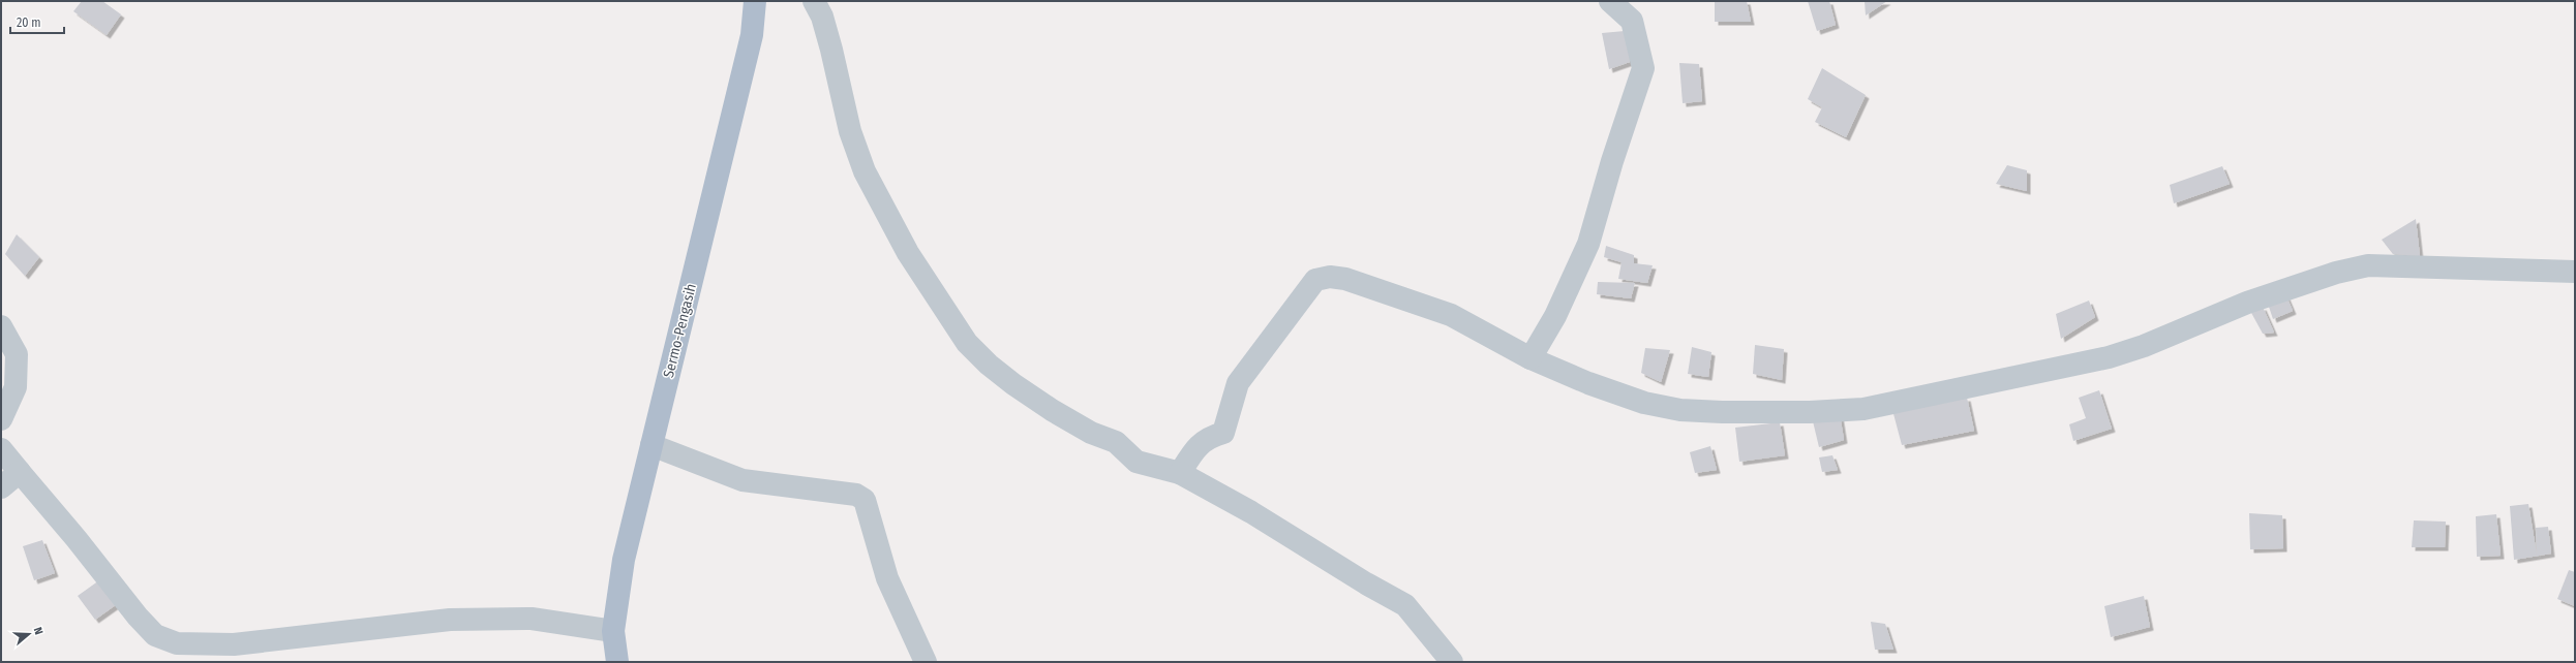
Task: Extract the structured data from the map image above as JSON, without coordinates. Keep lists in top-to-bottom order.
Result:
{
  "streets": {
    "main road": ["Sermo-Pengasih"]
  },
  "scale_bar": "20 m",
  "north": "right"
}
